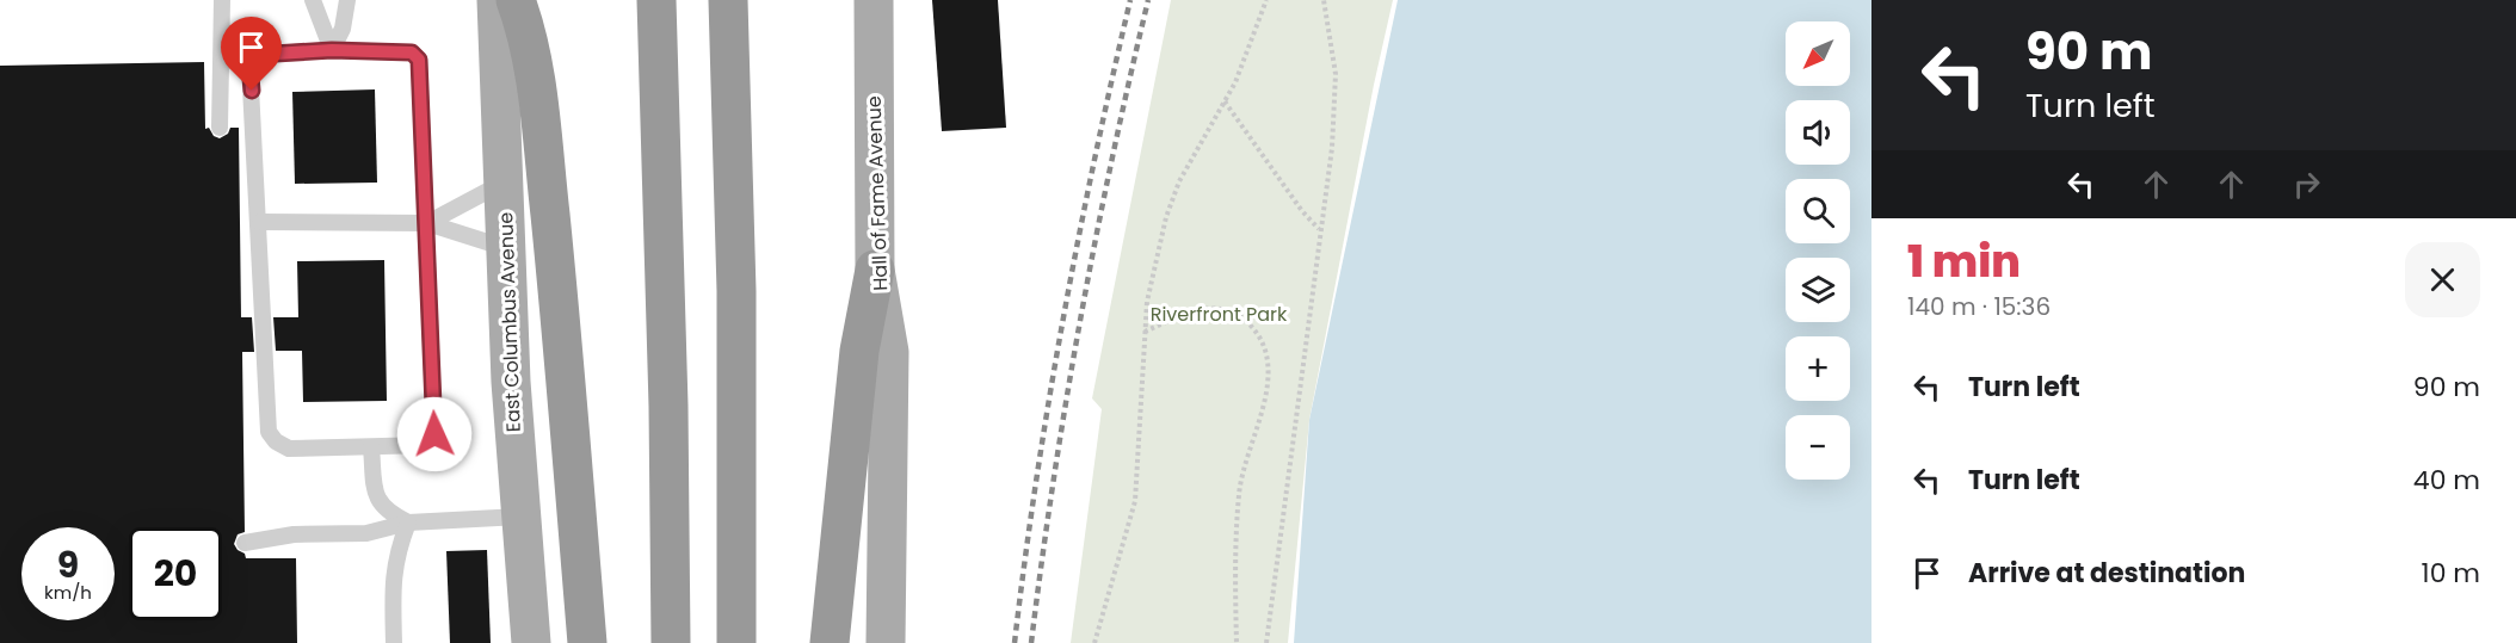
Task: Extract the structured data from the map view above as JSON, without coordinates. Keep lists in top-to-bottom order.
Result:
{
  "streets": {
    "main road": ["Hall of Fame Avenue", "East Columbus Avenue"]
  },
  "parks": ["Riverfront Park"],
  "north": "bottom left",
  "page": {
    "turn": ["90 m", "Turn left"],
    "map_buttons": ["+", "−"],
    "heading": ["1 min", "140 m · 15:36"],
    "list": [
      {
        "name": "Turn left",
        "value": "90 m"
      },
      {
        "name": "Turn left",
        "value": "40 m"
      },
      {
        "name": "Arrive at destination",
        "value": "10 m"
      }
    ],
    "speed": "9 km/h",
    "limit": "20"
  }
}
